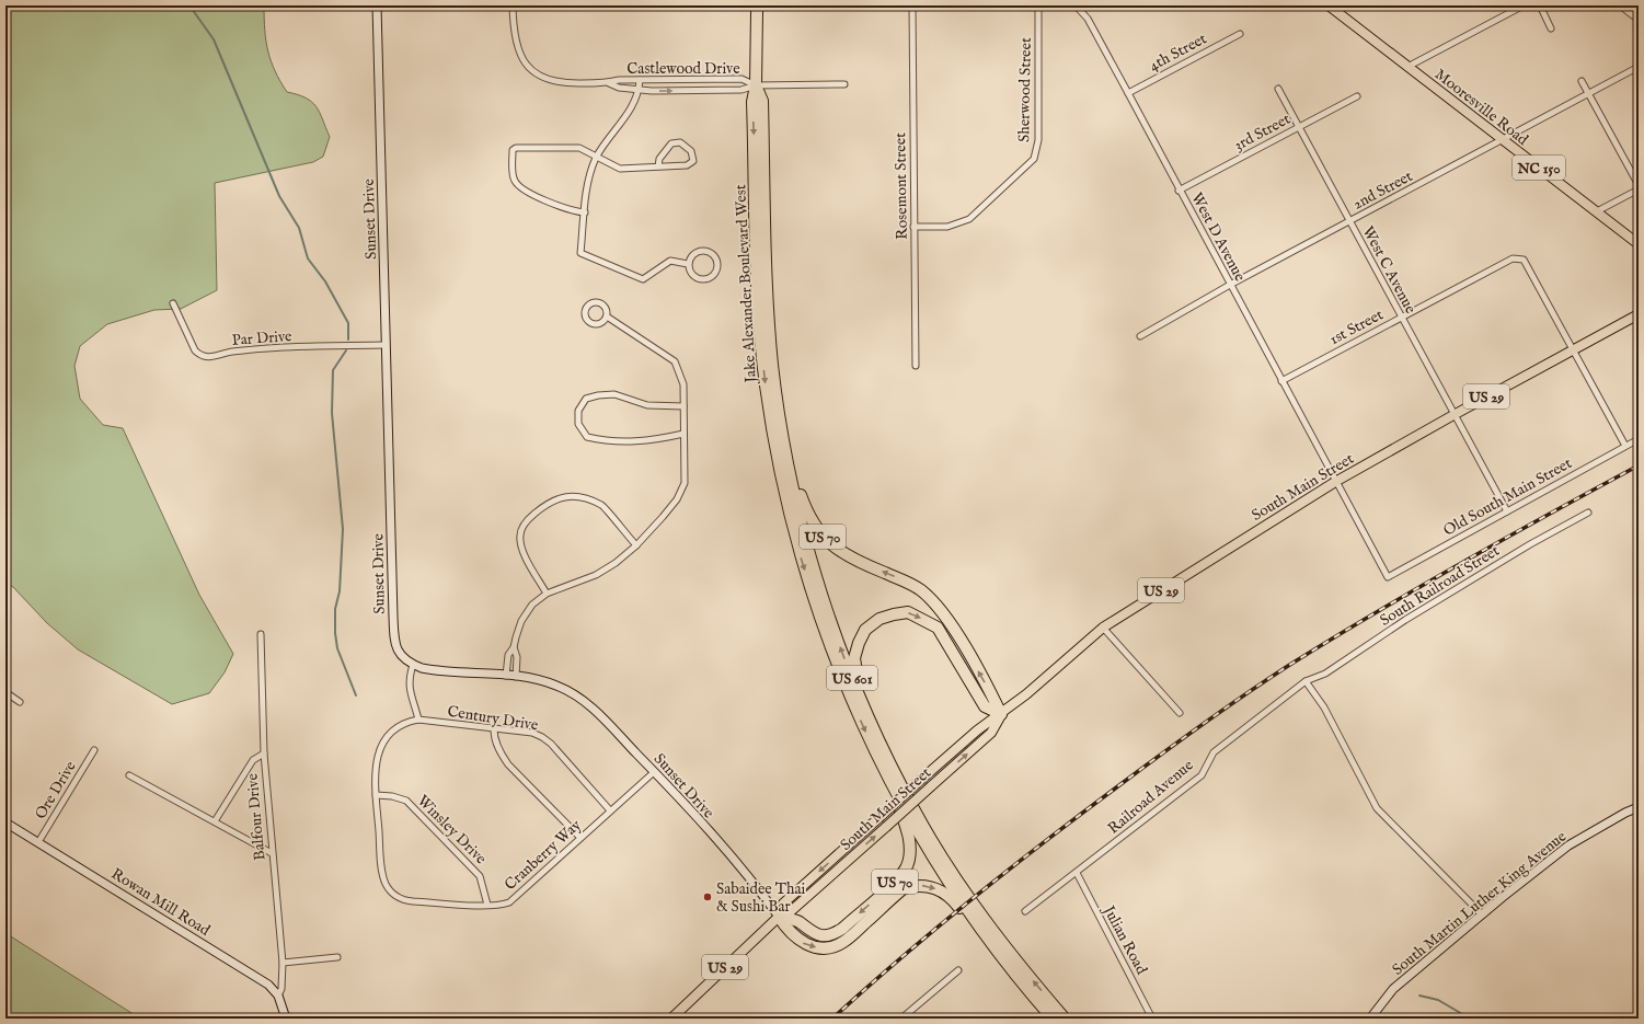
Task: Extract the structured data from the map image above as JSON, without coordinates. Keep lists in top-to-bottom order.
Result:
{
  "streets": {
    "highway": ["Jake Alexander Boulevard West", "US 70", "US 601"],
    "main road": [
      "Mooresville Road",
      "NC 150",
      "US 29",
      "South Main Street"
    ],
    "street": [
      "4th Street",
      "Castlewood Drive",
      "Sherwood Street",
      "3rd Street",
      "Rosemont Street",
      "2nd Street",
      "Sunset Drive",
      "West D Avenue",
      "West C Avenue",
      "1st Street",
      "Par Drive",
      "Old South Main Street",
      "South Railroad Street",
      "Century Drive",
      "Ore Drive",
      "Railroad Avenue",
      "Balfour Drive",
      "Winsley Drive",
      "Cranberry Way",
      "Rowan Mill Road",
      "South Martin Luther King Avenue",
      "Julian Road"
    ]
  },
  "crossings": [
    ["4th Street", "West D Avenue"],
    ["Castlewood Drive", "Jake Alexander Boulevard West"],
    ["Sherwood Street", "Rosemont Street"],
    ["Mooresville Road", "2nd Street"],
    ["3rd Street", "West D Avenue"],
    ["3rd Street", "West C Avenue"],
    ["2nd Street", "West D Avenue"],
    ["2nd Street", "West C Avenue"],
    ["Sunset Drive", "Par Drive"],
    ["Sunset Drive", "South Main Street"],
    ["Sunset Drive", "US 70"],
    ["Sunset Drive", "Cranberry Way"],
    ["West D Avenue", "1st Street"],
    ["West D Avenue", "South Main Street"],
    ["West D Avenue", "Old South Main Street"],
    ["West C Avenue", "1st Street"],
    ["West C Avenue", "South Main Street"],
    ["West C Avenue", "Old South Main Street"],
    ["Jake Alexander Boulevard West", "US 70"],
    ["Jake Alexander Boulevard West", "US 601"],
    ["1st Street", "South Main Street"],
    ["South Main Street", "US 70"],
    ["US 70", "US 601"],
    ["South Railroad Street", "Railroad Avenue"],
    ["Century Drive", "Cranberry Way"],
    ["Ore Drive", "Rowan Mill Road"],
    ["Railroad Avenue", "Julian Road"],
    ["Balfour Drive", "Rowan Mill Road"],
    ["Winsley Drive", "Cranberry Way"]
  ],
  "places": ["Sabaidee Thai & Sushi Bar"]
}
